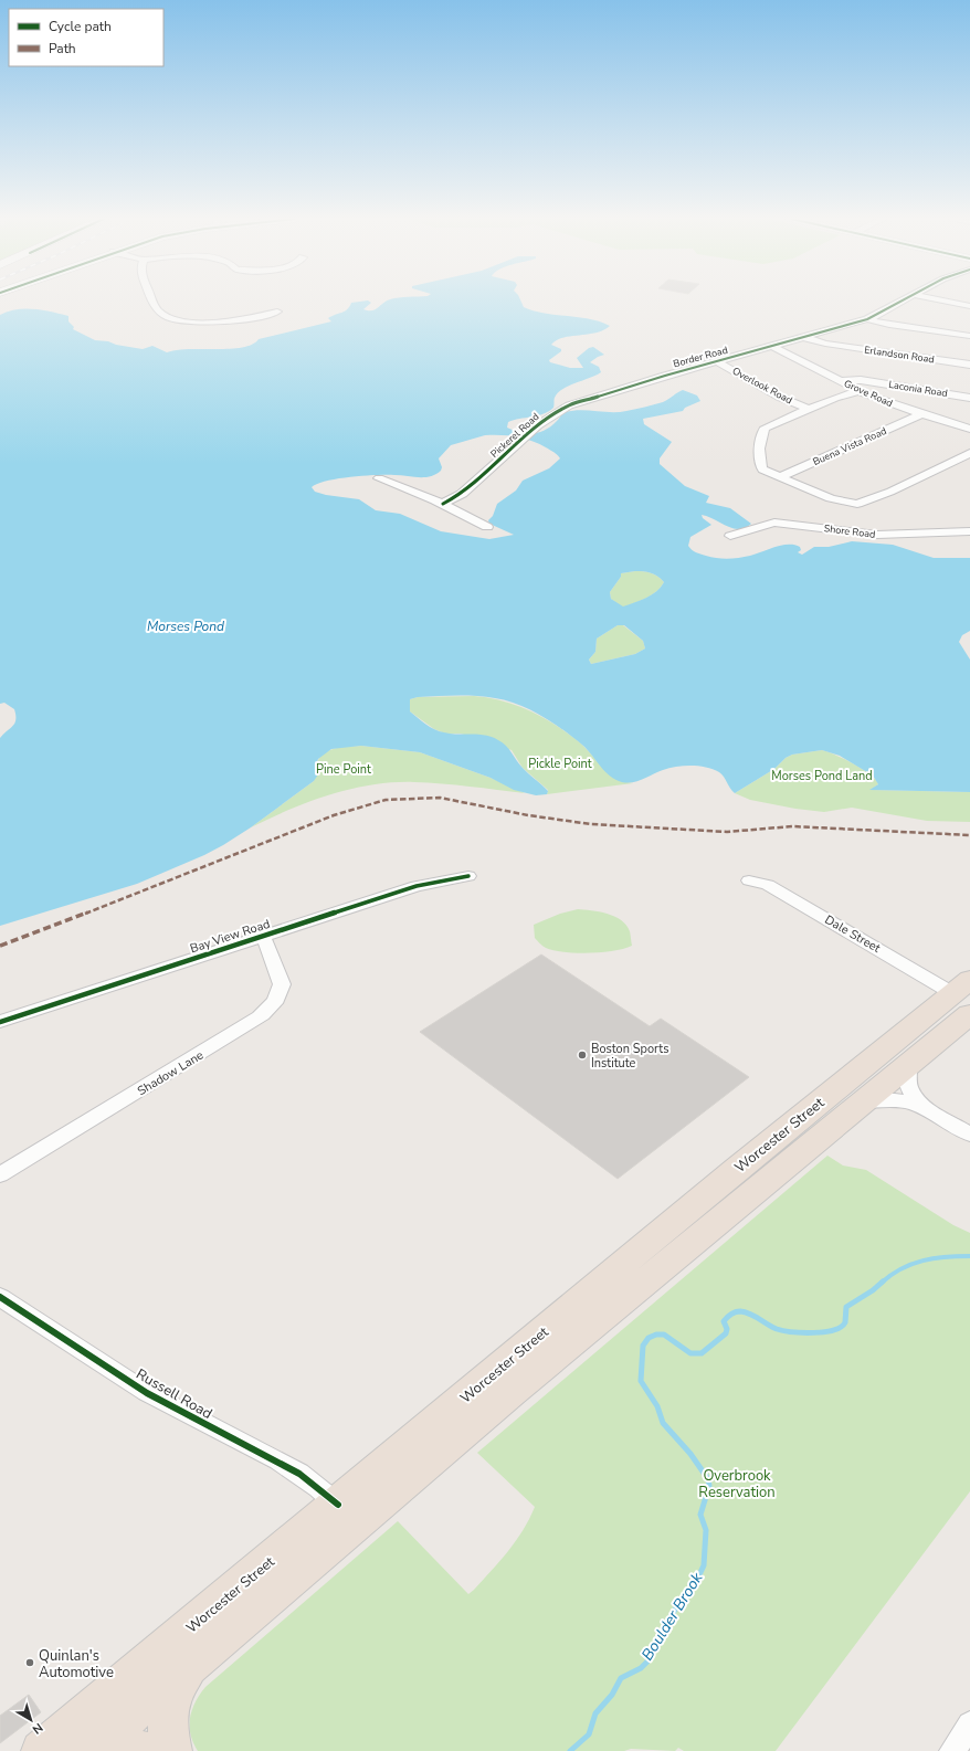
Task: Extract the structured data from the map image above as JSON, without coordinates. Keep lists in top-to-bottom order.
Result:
{
  "streets": {
    "highway": ["Worcester Street"],
    "street": [
      "Erlandson Road",
      "Border Road",
      "Overlook Road",
      "Laconia Road",
      "Grove Road",
      "Pickerel Road",
      "Buena Vista Road",
      "Shore Road",
      "Dale Street",
      "Bay View Road",
      "Shadow Lane",
      "Russell Road"
    ]
  },
  "crossings": [
    ["Erlandson Road", "Border Road"],
    ["Border Road", "Overlook Road"],
    ["Border Road", "Grove Road"],
    ["Border Road", "Pickerel Road"],
    ["Laconia Road", "Grove Road"],
    ["Grove Road", "Buena Vista Road"],
    ["Dale Street", "Worcester Street"],
    ["Bay View Road", "Shadow Lane"],
    ["Worcester Street", "Russell Road"]
  ],
  "water": ["Morses Pond", "Boulder Brook"],
  "parks": [
    "Pickle Point",
    "Pine Point",
    "Morses Pond Land",
    "Overbrook Reservation"
  ],
  "places": ["Boston Sports Institute", "Quinlan's Automotive"],
  "legend": ["Cycle path", "Path"],
  "north": "bottom right"
}
